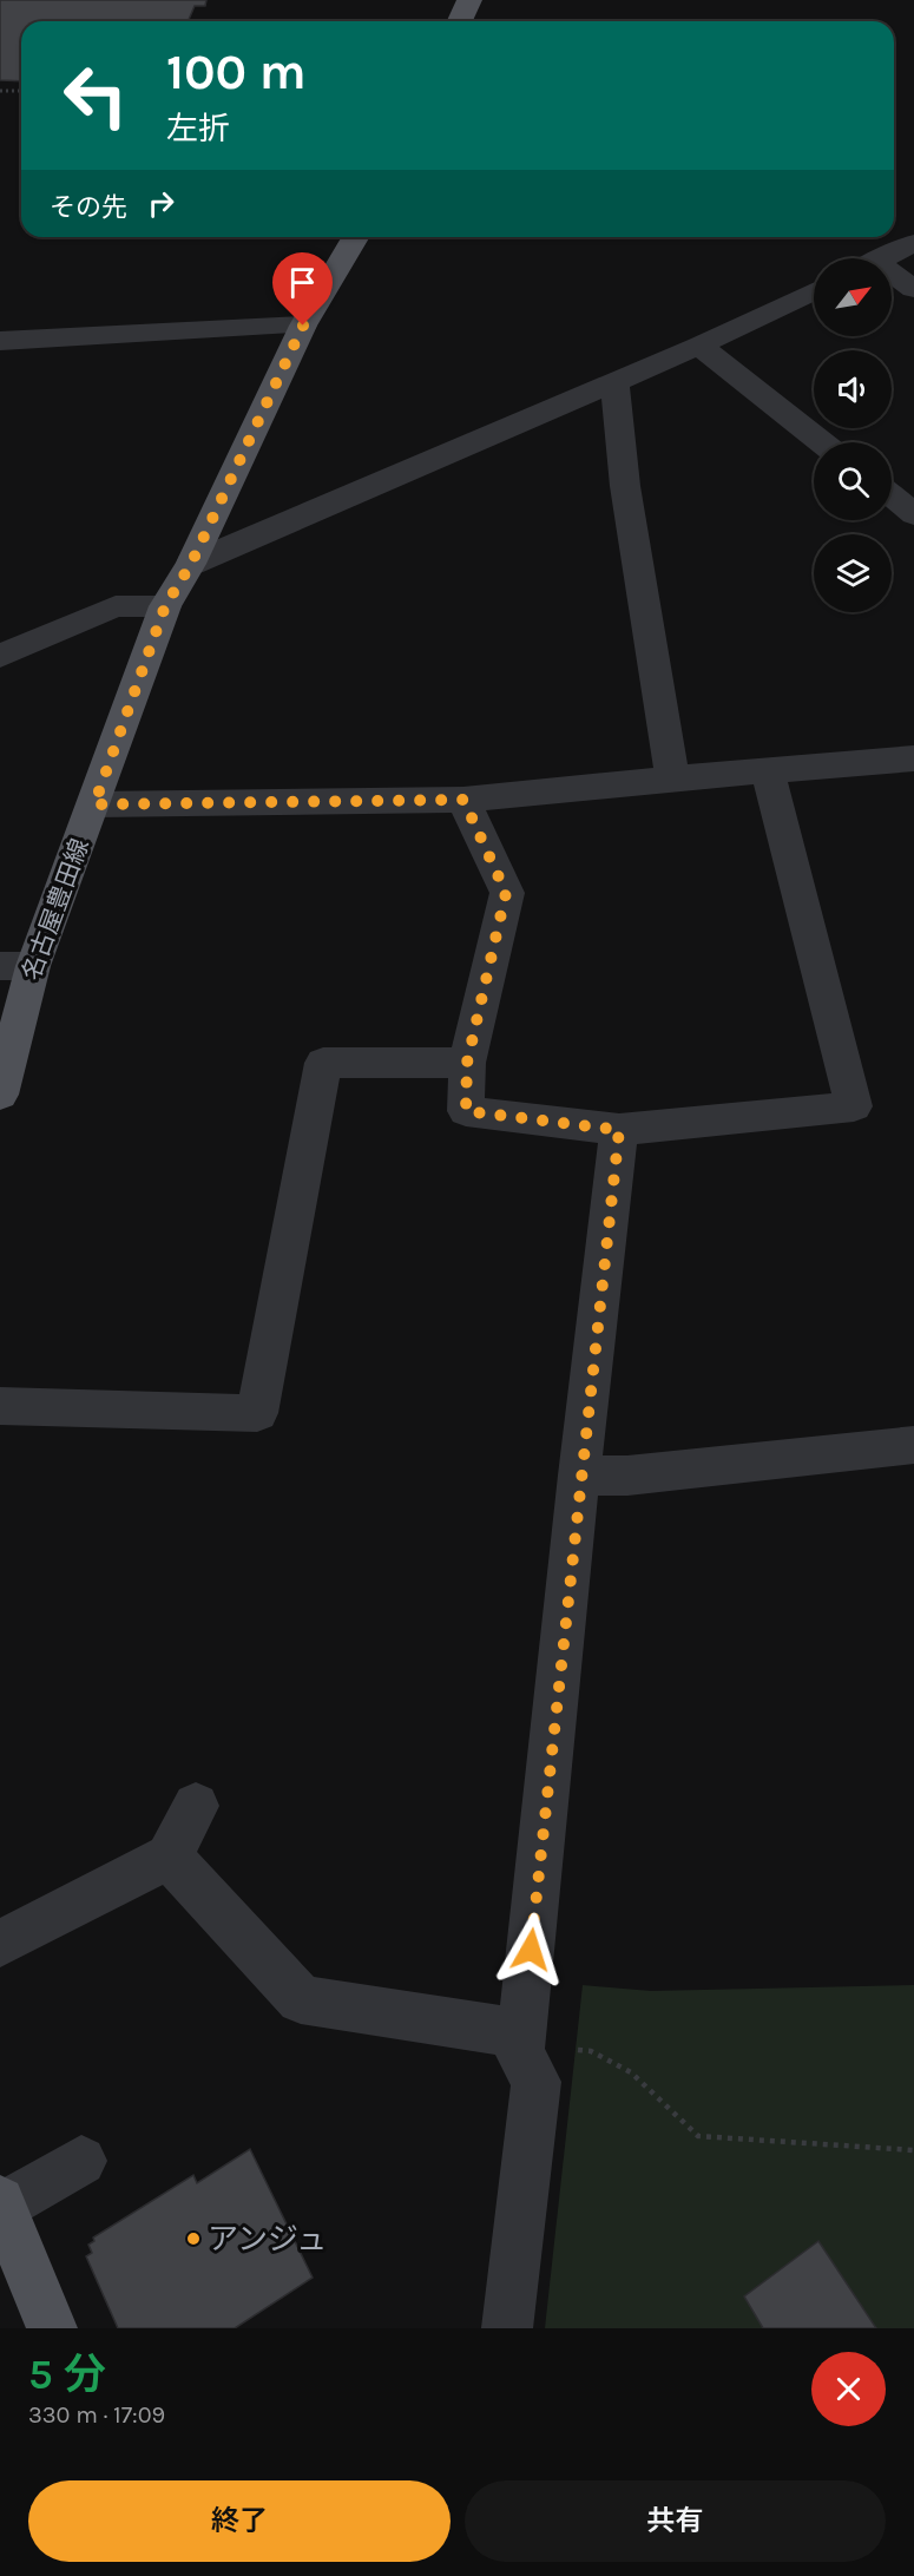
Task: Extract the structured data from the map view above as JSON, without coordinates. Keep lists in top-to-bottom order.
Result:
{
  "streets": {
    "main road": ["名古屋豊田線"]
  },
  "places": ["アンジュ"],
  "north": "top right",
  "page": {
    "turn": ["100 m", "左折"],
    "then": "その先",
    "heading": ["5 分", "330 m · 17:09"],
    "buttons": ["終了", "共有"]
  }
}
